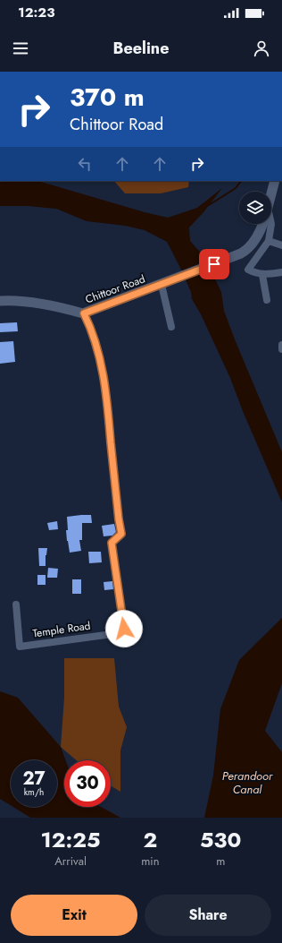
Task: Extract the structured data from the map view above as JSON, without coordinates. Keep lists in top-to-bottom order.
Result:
{
  "streets": {
    "main road": ["Chittoor Road"],
    "street": ["Temple Road"]
  },
  "crossings": [
    ["Chittoor Road", "Temple Road"]
  ],
  "water": ["Perandoor Canal"],
  "page": {
    "status": "12:23",
    "header": "Beeline",
    "turn": ["370 m", "Chittoor Road"],
    "speed": "27 km/h",
    "limit": "30",
    "eta": [
      "12:25",
      "Arrival",
      "2",
      "min",
      "530",
      "m"
    ],
    "buttons": ["Exit", "Share"]
  }
}
